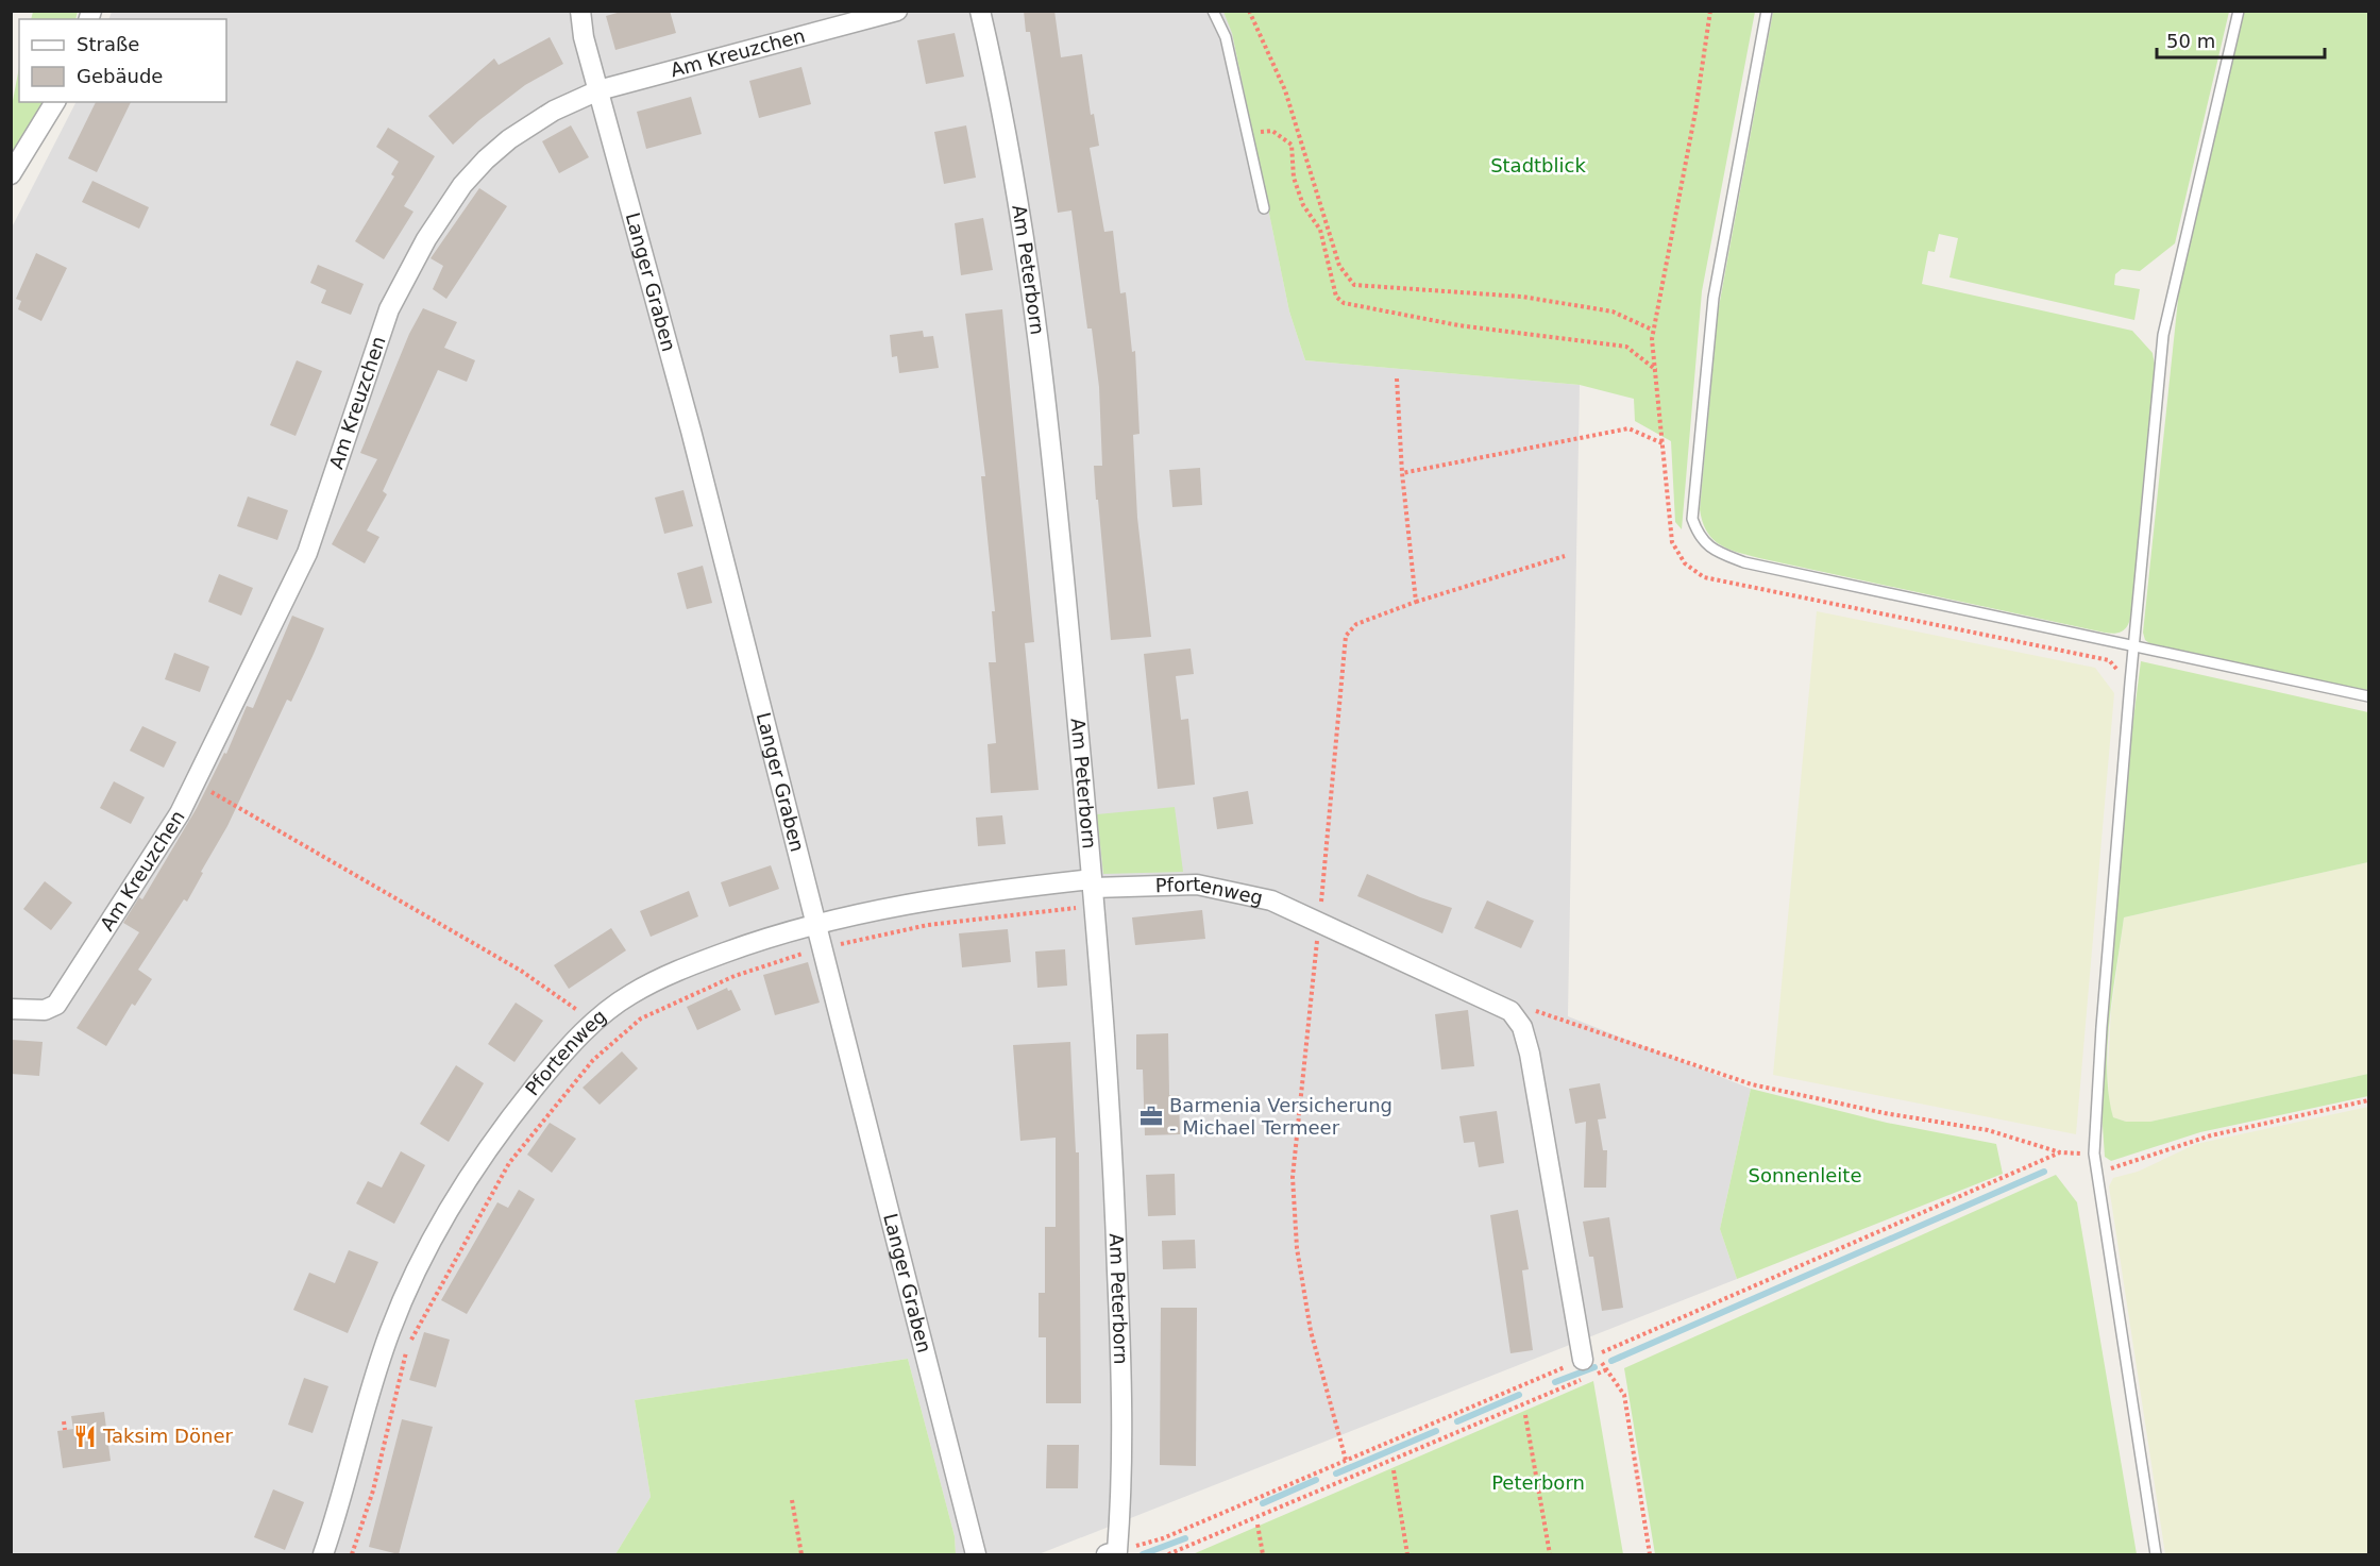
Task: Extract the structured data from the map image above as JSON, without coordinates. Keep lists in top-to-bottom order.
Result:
{
  "streets": {
    "street": [
      "Am Kreuzchen",
      "Am Peterborn",
      "Langer Graben",
      "Pfortenweg"
    ]
  },
  "crossings": [
    ["Am Kreuzchen", "Langer Graben"],
    ["Am Peterborn", "Pfortenweg"],
    ["Langer Graben", "Pfortenweg"]
  ],
  "parks": ["Stadtblick", "Sonnenleite", "Peterborn"],
  "places": {
    "office": ["Barmenia Versicherung - Michael Termeer"],
    "restaurant": ["Taksim Döner"]
  },
  "legend": ["Straße", "Gebäude"],
  "scale_bar": "50 m"
}
